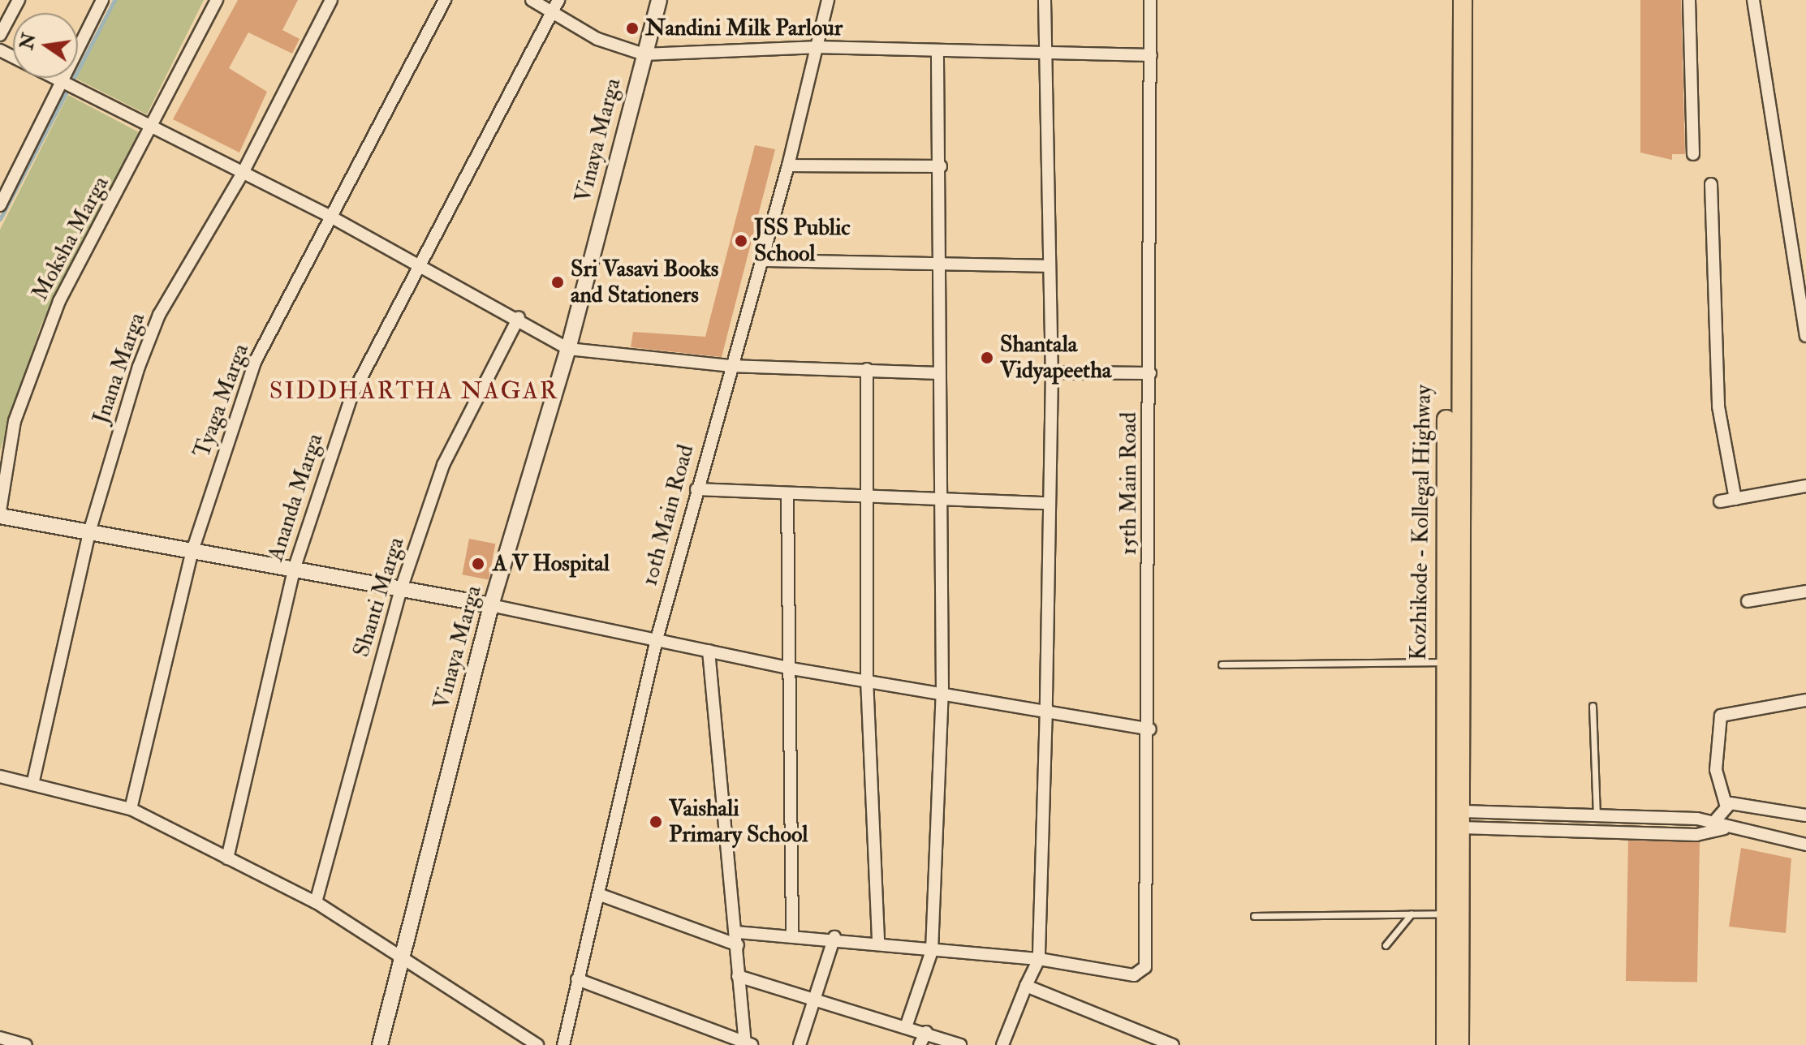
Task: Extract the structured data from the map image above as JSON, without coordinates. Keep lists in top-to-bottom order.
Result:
{
  "streets": {
    "main road": ["Kozhikode - Kollegal Highway"],
    "street": [
      "Vinaya Marga",
      "Moksha Marga",
      "Jnana Marga",
      "Tyaga Marga",
      "15th Main Road",
      "Ananda Marga",
      "10th Main Road",
      "Shanti Marga"
    ]
  },
  "districts": ["SIDDHARTHA NAGAR"],
  "places": [
    "Nandini Milk Parlour",
    "JSS Public School",
    "Sri Vasavi Books and Stationers",
    "Shantala Vidyapeetha",
    "A V Hospital",
    "Vaishali Primary School"
  ],
  "north": "left"
}
